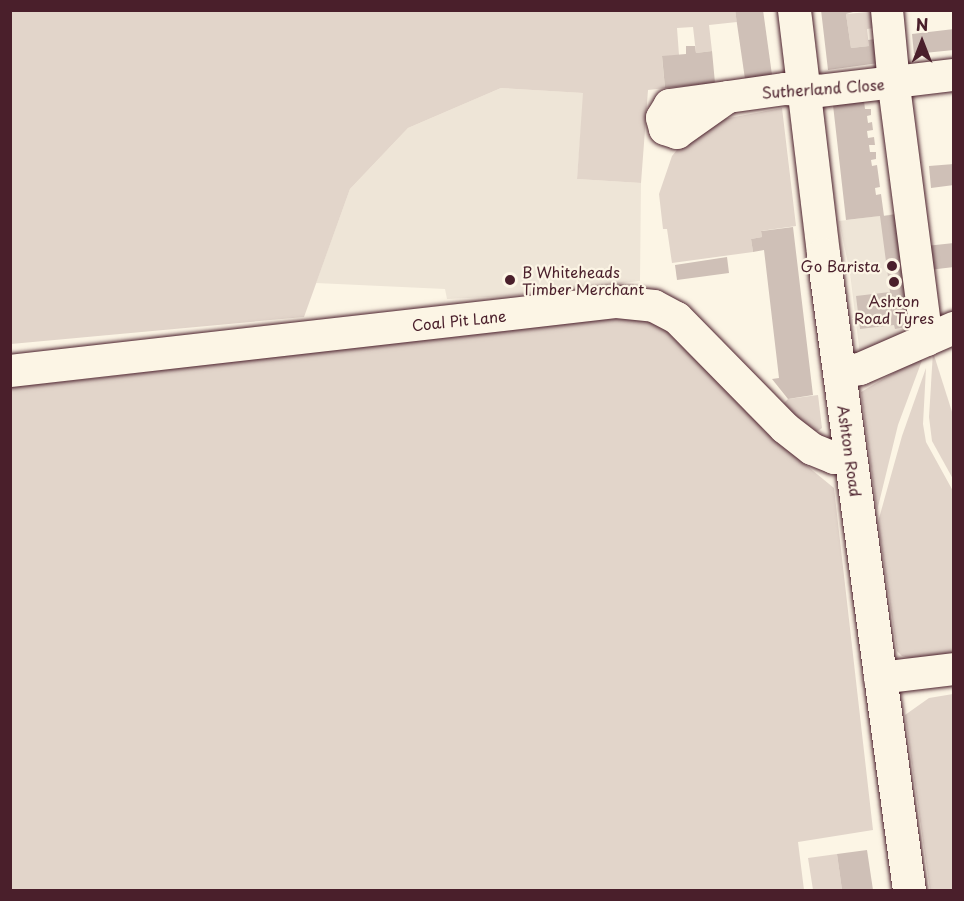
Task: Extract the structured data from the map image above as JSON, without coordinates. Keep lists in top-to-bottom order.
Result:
{
  "streets": {
    "highway": ["Ashton Road"],
    "street": ["Sutherland Close", "Coal Pit Lane"]
  },
  "crossings": [
    ["Sutherland Close", "Ashton Road"],
    ["Coal Pit Lane", "Ashton Road"]
  ],
  "places": ["Go Barista", "B Whiteheads Timber Merchant", "Ashton Road Tyres"],
  "north": "top"
}
